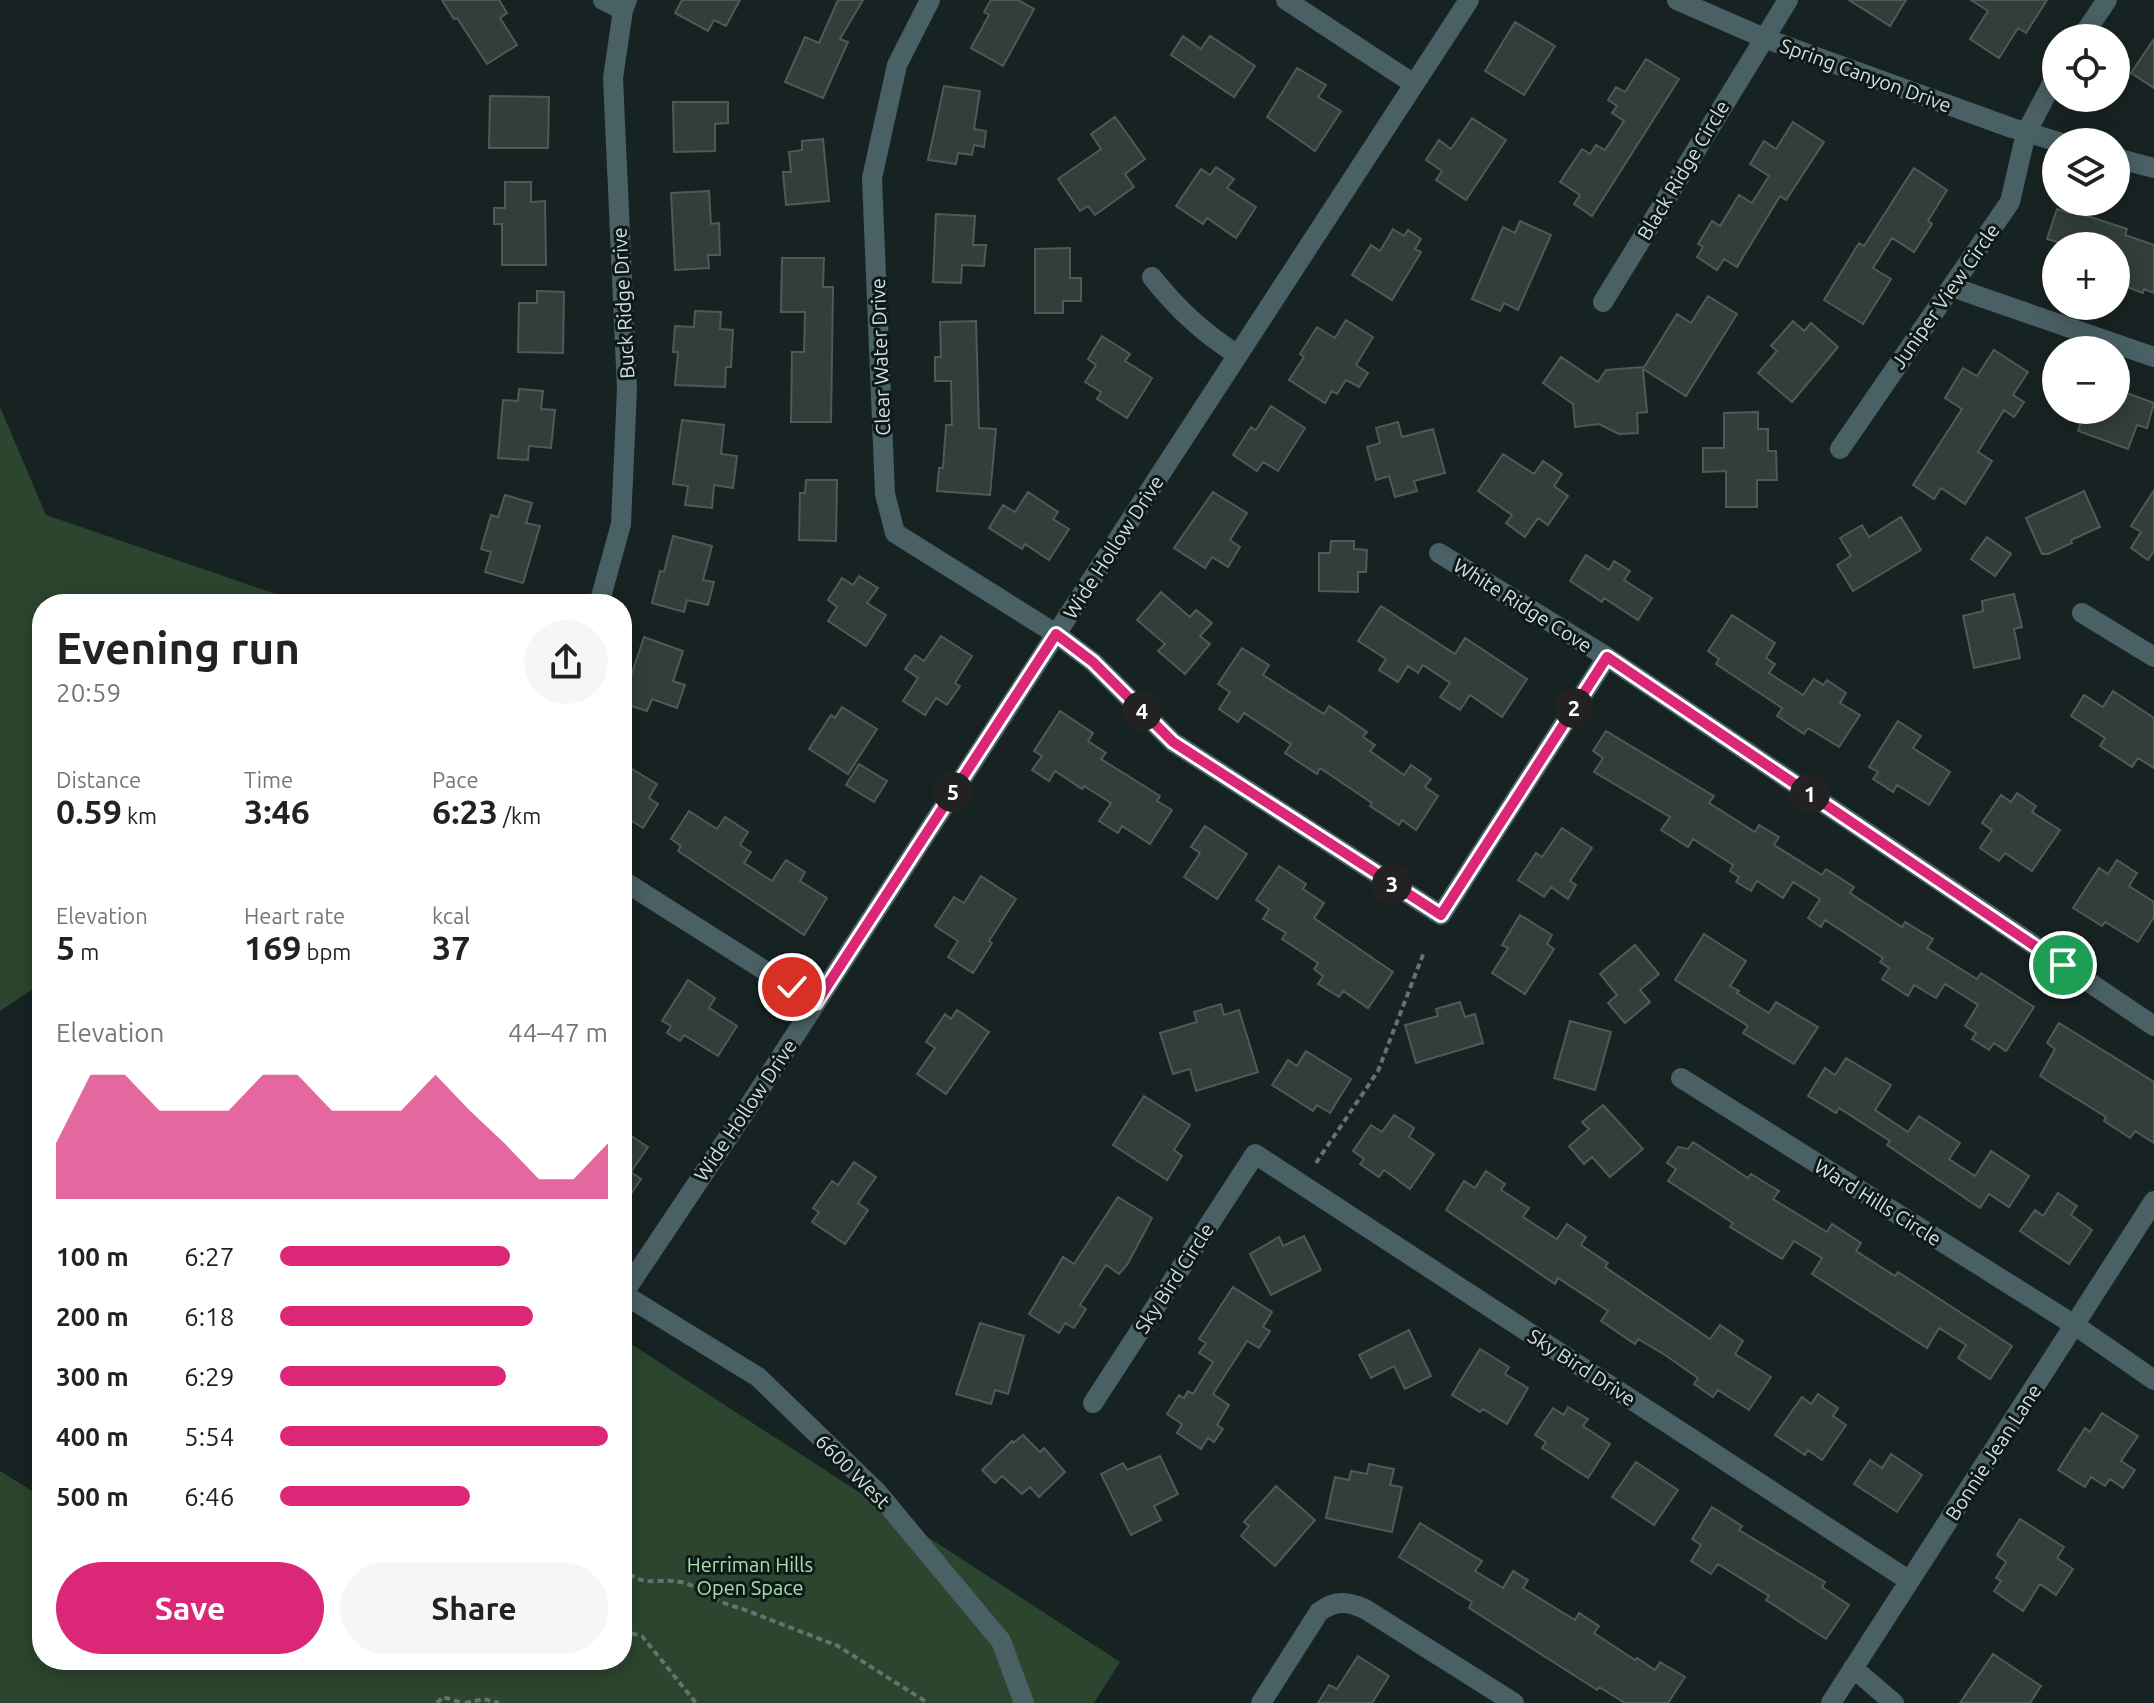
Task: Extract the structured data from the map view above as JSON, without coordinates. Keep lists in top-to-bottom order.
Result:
{
  "streets": {
    "street": [
      "Spring Canyon Drive",
      "Black Ridge Circle",
      "Juniper View Circle",
      "Buck Ridge Drive",
      "Clear Water Drive",
      "Wide Hollow Drive",
      "White Ridge Cove",
      "Ward Hills Circle",
      "Sky Bird Circle",
      "Sky Bird Drive",
      "Bonnie Jean Lane",
      "6600 West"
    ]
  },
  "crossings": [
    ["Spring Canyon Drive", "Black Ridge Circle"],
    ["Spring Canyon Drive", "Juniper View Circle"],
    ["Clear Water Drive", "Wide Hollow Drive"],
    ["Clear Water Drive", "White Ridge Cove"],
    ["Ward Hills Circle", "Bonnie Jean Lane"],
    ["Sky Bird Circle", "Sky Bird Drive"],
    ["Sky Bird Drive", "Bonnie Jean Lane"]
  ],
  "parks": ["Herriman Hills Open Space"],
  "page": {
    "map_buttons": ["+", "−"],
    "heading": ["Evening run", "20:59"],
    "pins": [
      "2",
      "4",
      "5",
      "1",
      "3"
    ],
    "stats": [
      ["Distance", "0.59 km"],
      ["Time", "3:46"],
      ["Pace", "6:23 /km"],
      ["Elevation", "5 m"],
      ["Heart rate", "169 bpm"],
      ["kcal", "37"]
    ],
    "chart": ["Elevation", "44–47 m"],
    "list": [
      {
        "name": "100 m",
        "note": "6:27"
      },
      {
        "name": "200 m",
        "note": "6:18"
      },
      {
        "name": "300 m",
        "note": "6:29"
      },
      {
        "name": "400 m",
        "note": "5:54"
      },
      {
        "name": "500 m",
        "note": "6:46"
      }
    ],
    "buttons": ["Save", "Share"]
  }
}
